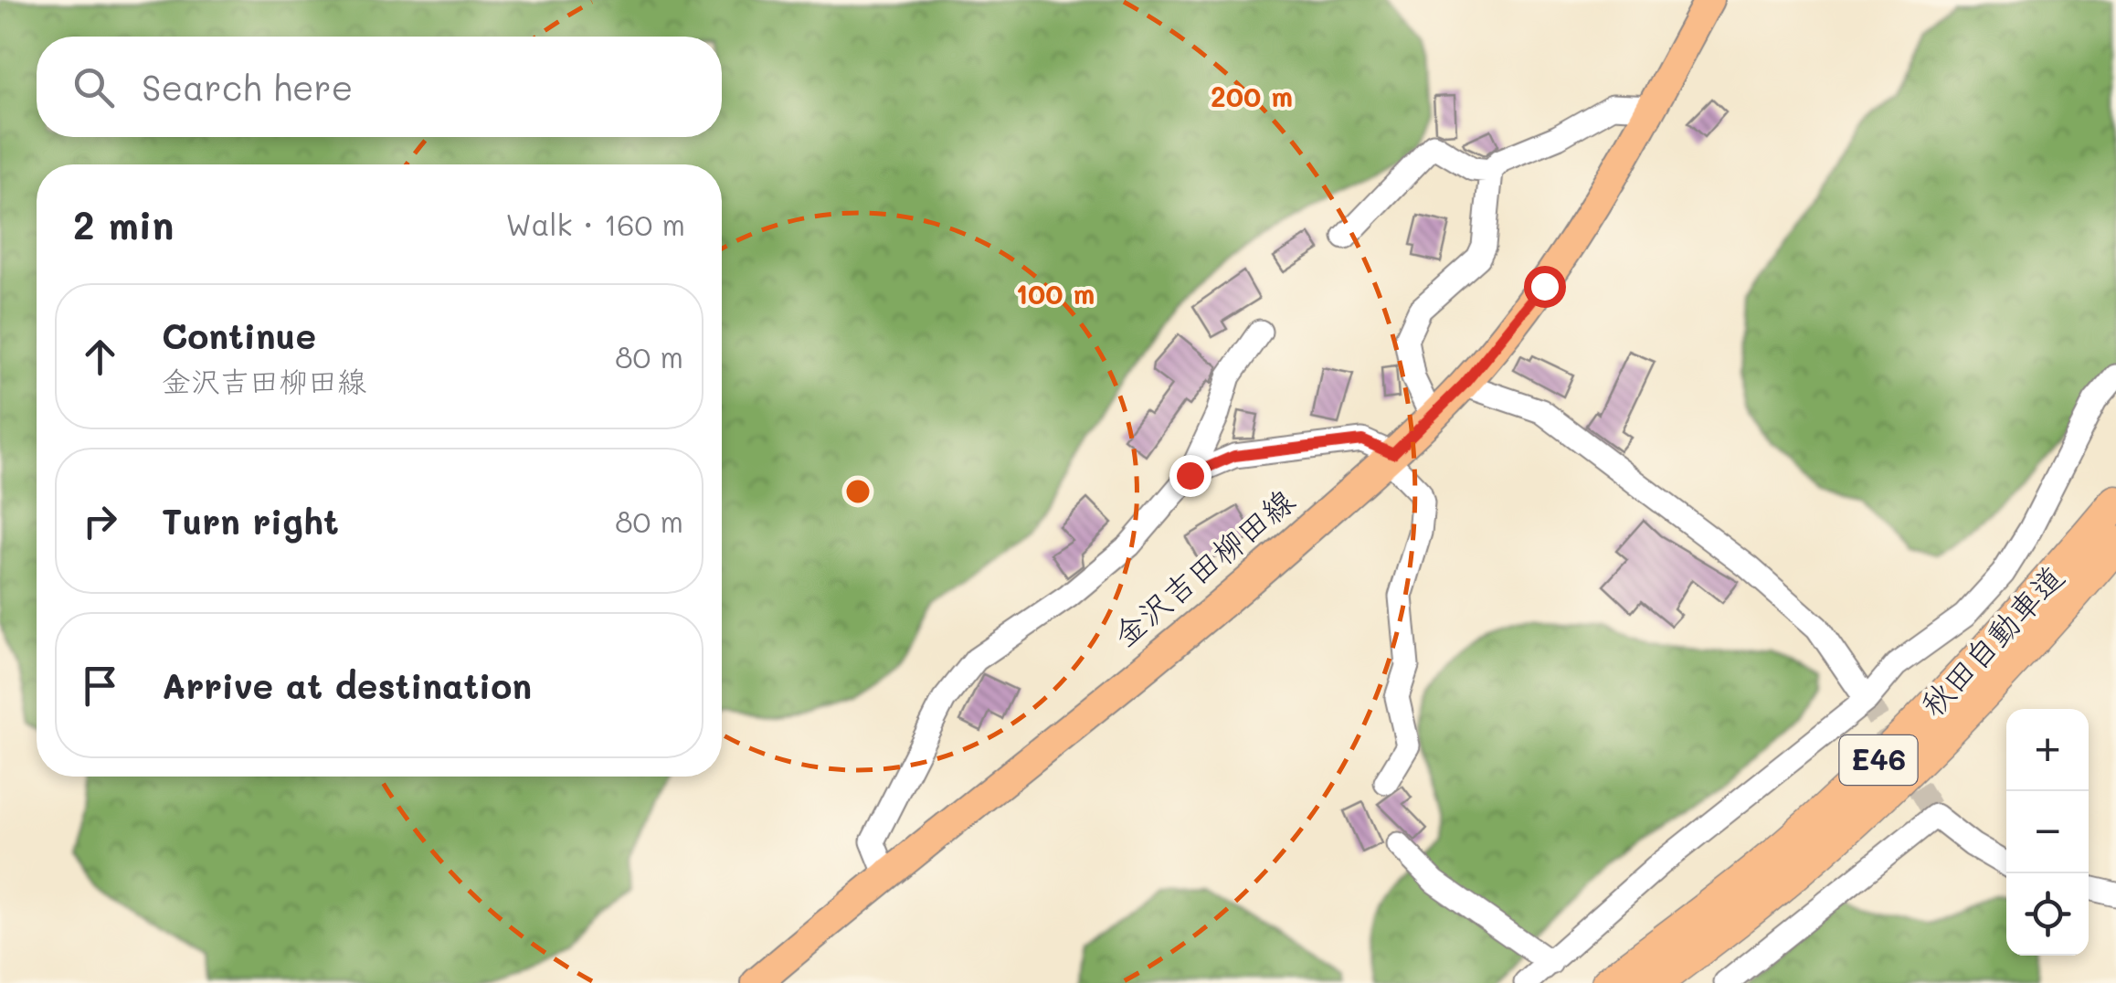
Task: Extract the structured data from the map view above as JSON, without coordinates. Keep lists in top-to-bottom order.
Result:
{
  "streets": {
    "highway": ["秋田自動車道", "E46"],
    "main road": ["金沢吉田柳田線"]
  },
  "page": {
    "search": "Search here",
    "heading": ["2 min", "Walk · 160 m"],
    "list": [
      ["Continue", "金沢吉田柳田線", "80 m"],
      ["Turn right", "80 m"],
      "Arrive at destination"
    ],
    "map_buttons": ["+", "−"]
  },
  "rings": ["200 m", "100 m"]
}
